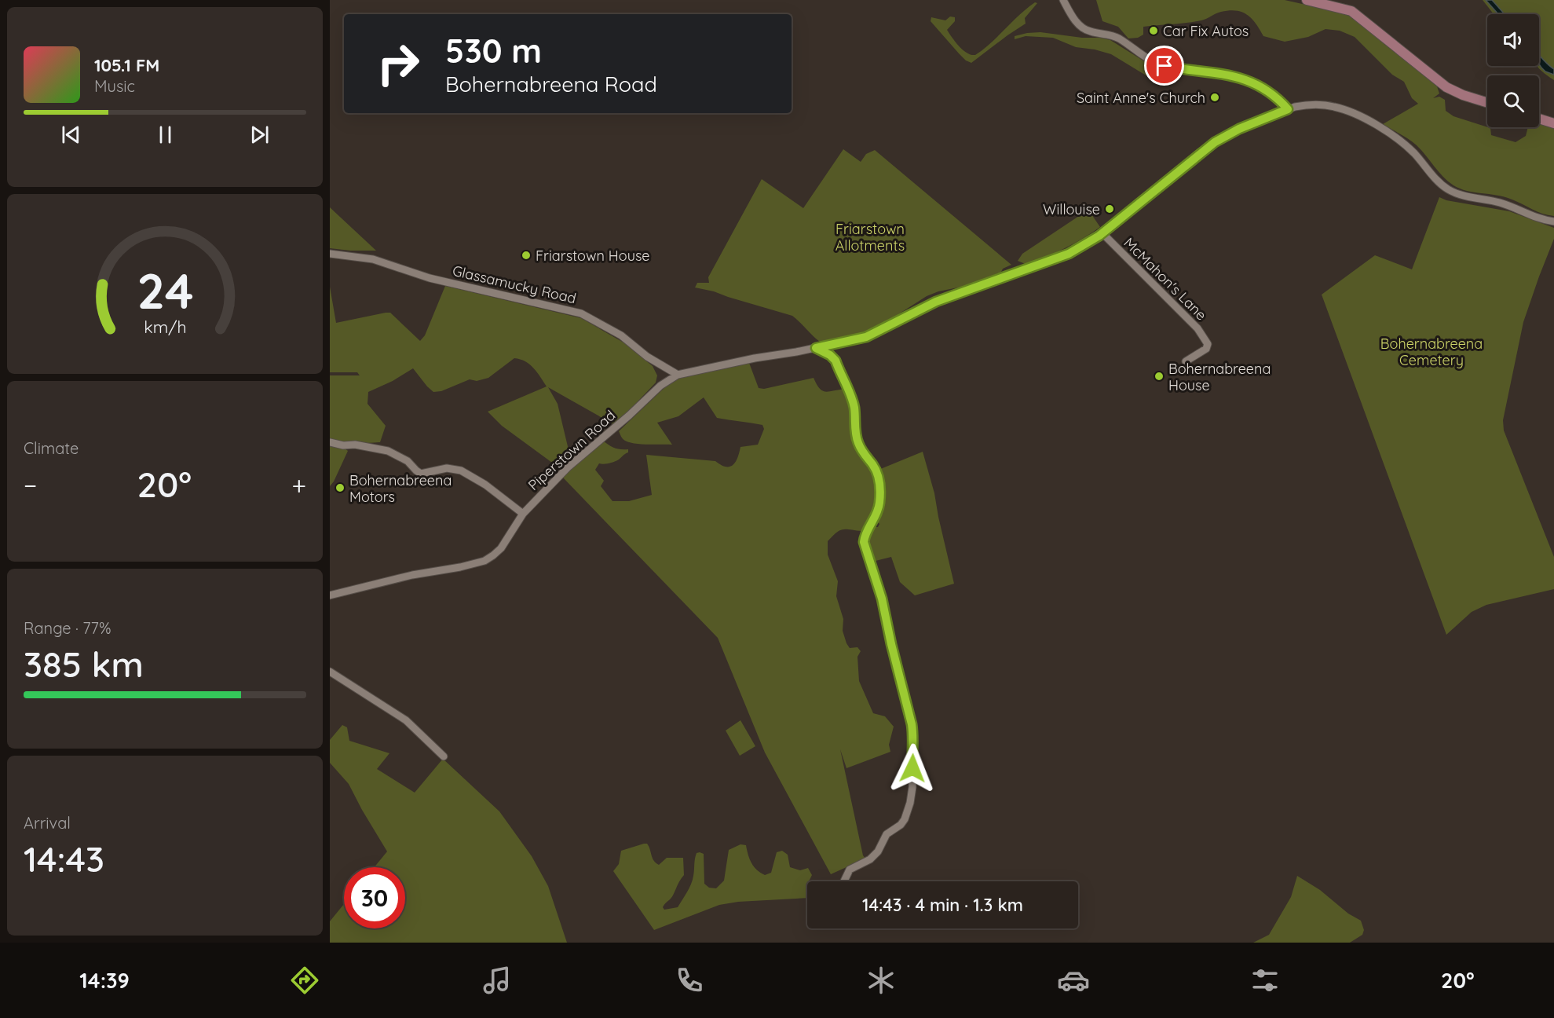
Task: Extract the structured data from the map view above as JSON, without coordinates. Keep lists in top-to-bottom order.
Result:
{
  "streets": {
    "street": ["McMahon's Lane", "Glassamucky Road", "Piperstown Road"]
  },
  "crossings": [
    ["Glassamucky Road", "Piperstown Road"]
  ],
  "parks": ["Friarstown Allotments", "Bohernabreena Cemetery"],
  "places": [
    "Car Fix Autos",
    "Saint Anne's Church",
    "Willouise",
    "Friarstown House",
    "Bohernabreena House",
    "Bohernabreena Motors"
  ],
  "page": {
    "turn": ["530 m", "Bohernabreena Road"],
    "song": ["105.1 FM", "Music"],
    "tile": [
      "Climate",
      ["Range · 77%", "385 km"],
      ["Arrival", "14:43"]
    ],
    "heat": ["−", "20°", "+"],
    "limit": "30",
    "trip": "14:43 · 4 min · 1.3 km",
    "tabs": ["14:39", "20°"],
    "gauge": ["24", "km/h"]
  }
}
